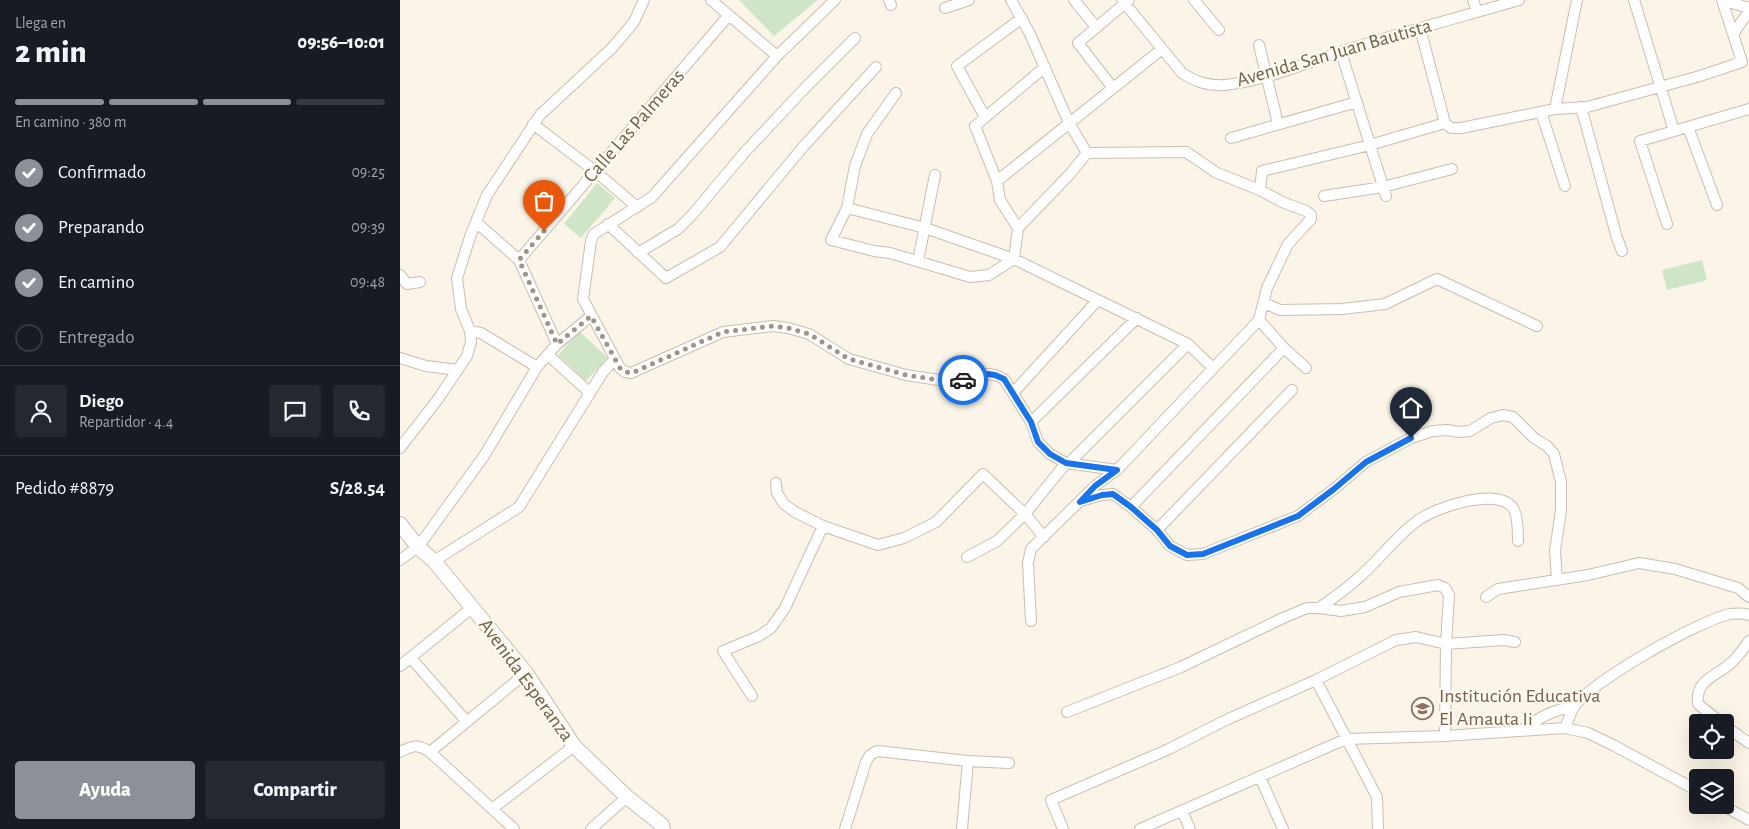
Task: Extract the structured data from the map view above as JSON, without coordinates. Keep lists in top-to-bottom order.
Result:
{
  "streets": {
    "street": ["Avenida San Juan Bautista", "Calle Las Palmeras", "Avenida Esperanza"]
  },
  "places": {
    "school or university": ["Institución Educativa El Amauta Ii"]
  },
  "page": {
    "heading": ["2 min", "Llega en", "09:56–10:01"],
    "panel": [
      "Diego",
      "Repartidor · 4.4",
      "Pedido #8879",
      "S/28.54"
    ],
    "bar": "En camino · 380 m",
    "list": [
      ["Confirmado", "09:25"],
      ["Preparando", "09:39"],
      ["En camino", "09:48"],
      "Entregado"
    ],
    "buttons": ["Ayuda", "Compartir"]
  }
}
